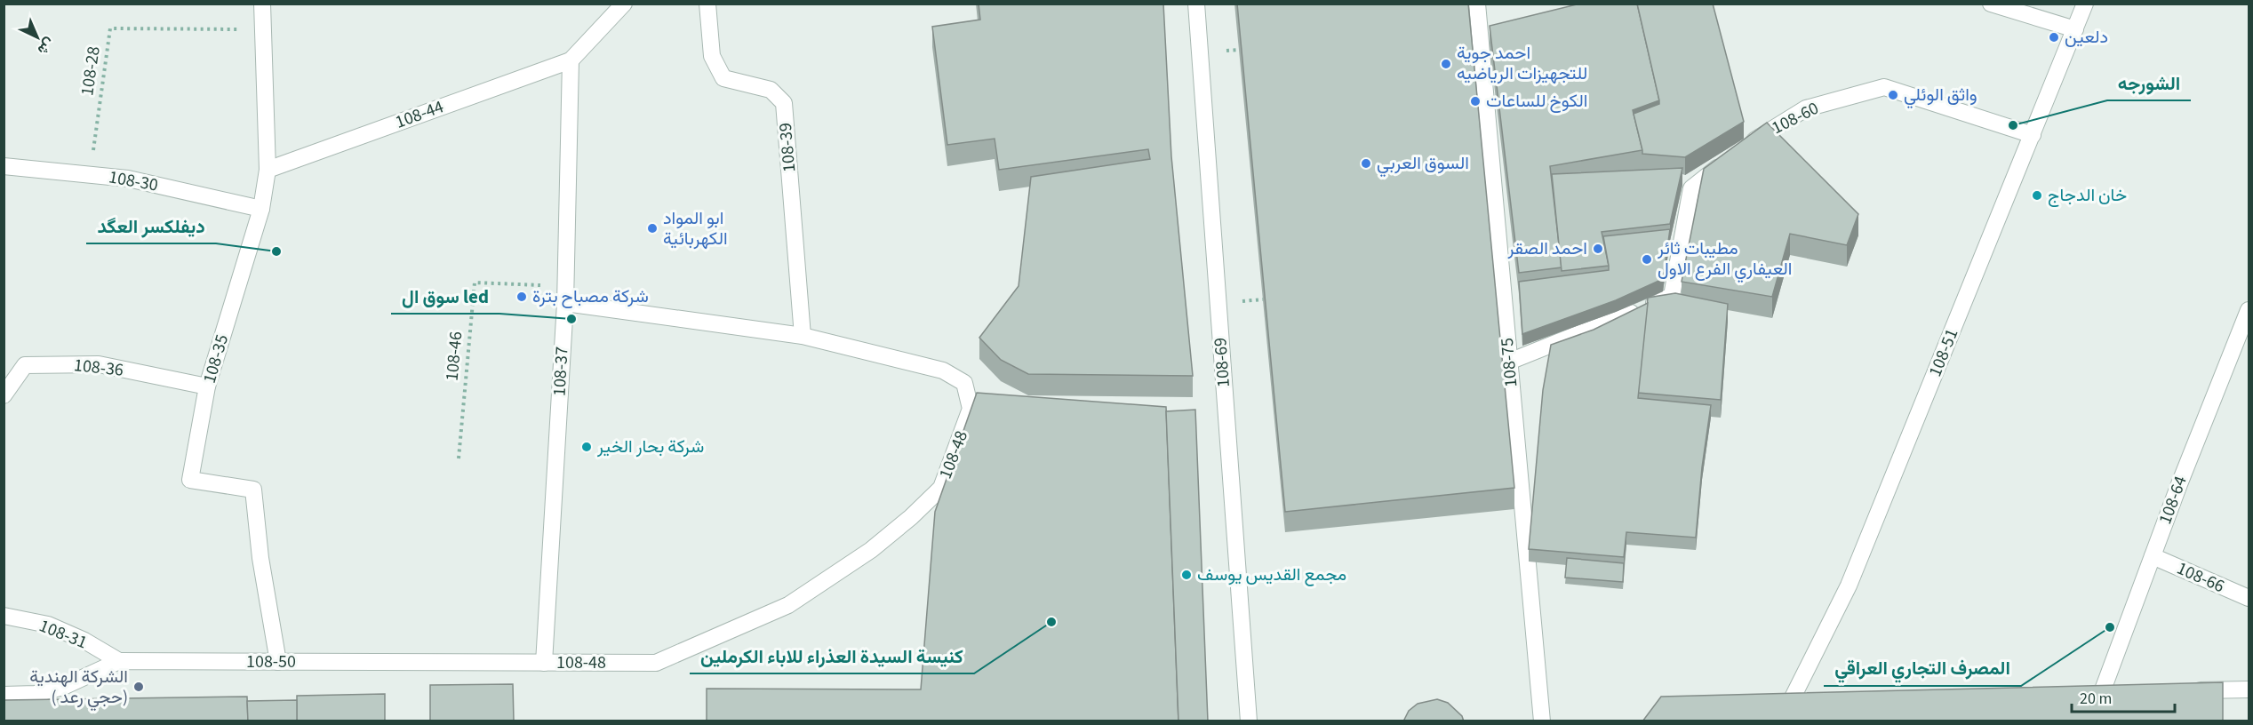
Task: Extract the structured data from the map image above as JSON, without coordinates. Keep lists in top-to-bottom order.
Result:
{
  "streets": {
    "street": [
      "108-44",
      "108-60",
      "108-39",
      "108-30",
      "108-51",
      "108-35",
      "108-69",
      "108-75",
      "108-36",
      "108-37",
      "108-48",
      "108-64",
      "108-66",
      "108-31",
      "108-50"
    ],
    "path": ["108-28", "108-46"]
  },
  "crossings": [
    ["108-28", "108-30"],
    ["108-28", "108-35"],
    ["108-44", "108-35"],
    ["108-44", "108-37"],
    ["108-60", "108-51"],
    ["108-60", "108-75"],
    ["108-39", "108-48"],
    ["108-30", "108-35"],
    ["108-46", "108-37"],
    ["108-46", "108-48"],
    ["108-35", "108-36"],
    ["108-35", "108-50"],
    ["108-37", "108-48"],
    ["108-37", "108-50"],
    ["108-48", "108-50"],
    ["108-64", "108-66"],
    ["108-31", "108-50"]
  ],
  "places": [
    "دلعين",
    "احمد جوية للتجهيزات الرياضيه",
    "واثق الوئلي",
    "الكوخ للساعات",
    "الشورجه",
    "السوق العربي",
    "خان الدجاج",
    "ابو المواد الكهربائية",
    "احمد الصقر",
    "ديفلكسر العگد",
    "مطيبات ثائر العيفاري الفرع الاول",
    "شركة مصباح بترة",
    "سوق ال led",
    "شركة بحار الخير",
    "مجمع القديس يوسف",
    "كنيسة السيدة العذراء للاباء الكرملين",
    "المصرف التجاري العراقي",
    "الشركة الهندية ( حجي رعد)"
  ],
  "scale_bar": "20 m",
  "north": "bottom right"
}
